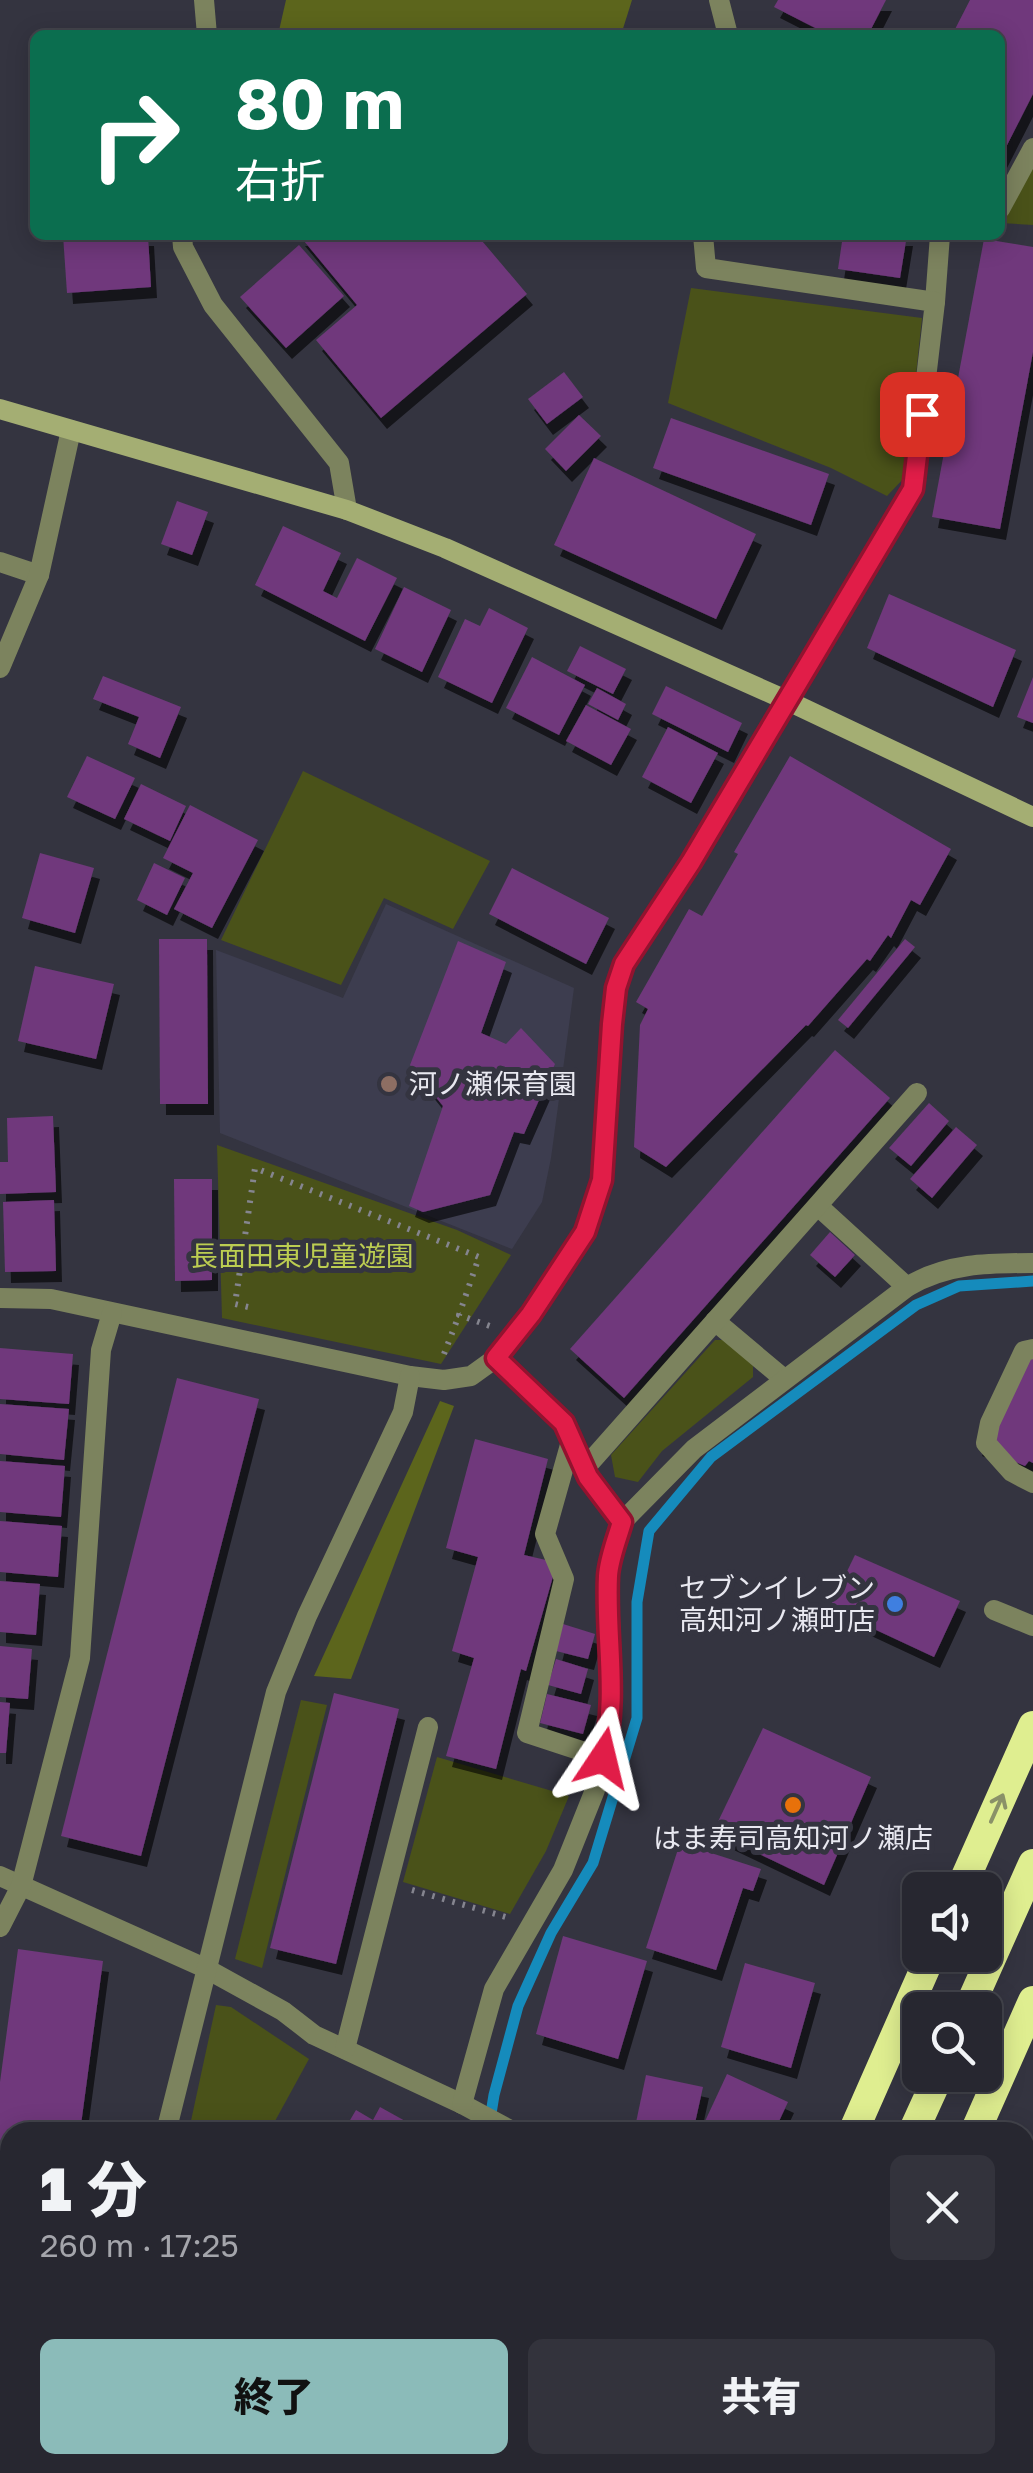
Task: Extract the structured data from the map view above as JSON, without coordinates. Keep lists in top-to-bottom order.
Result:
{
  "parks": ["長面田東児童遊園"],
  "places": ["河ノ瀬保育園", "セブンイレブン 高知河ノ瀬町店", "はま寿司高知河ノ瀬店"],
  "page": {
    "turn": ["80 m", "右折"],
    "heading": ["1 分", "260 m · 17:25"],
    "buttons": ["終了", "共有"]
  }
}
